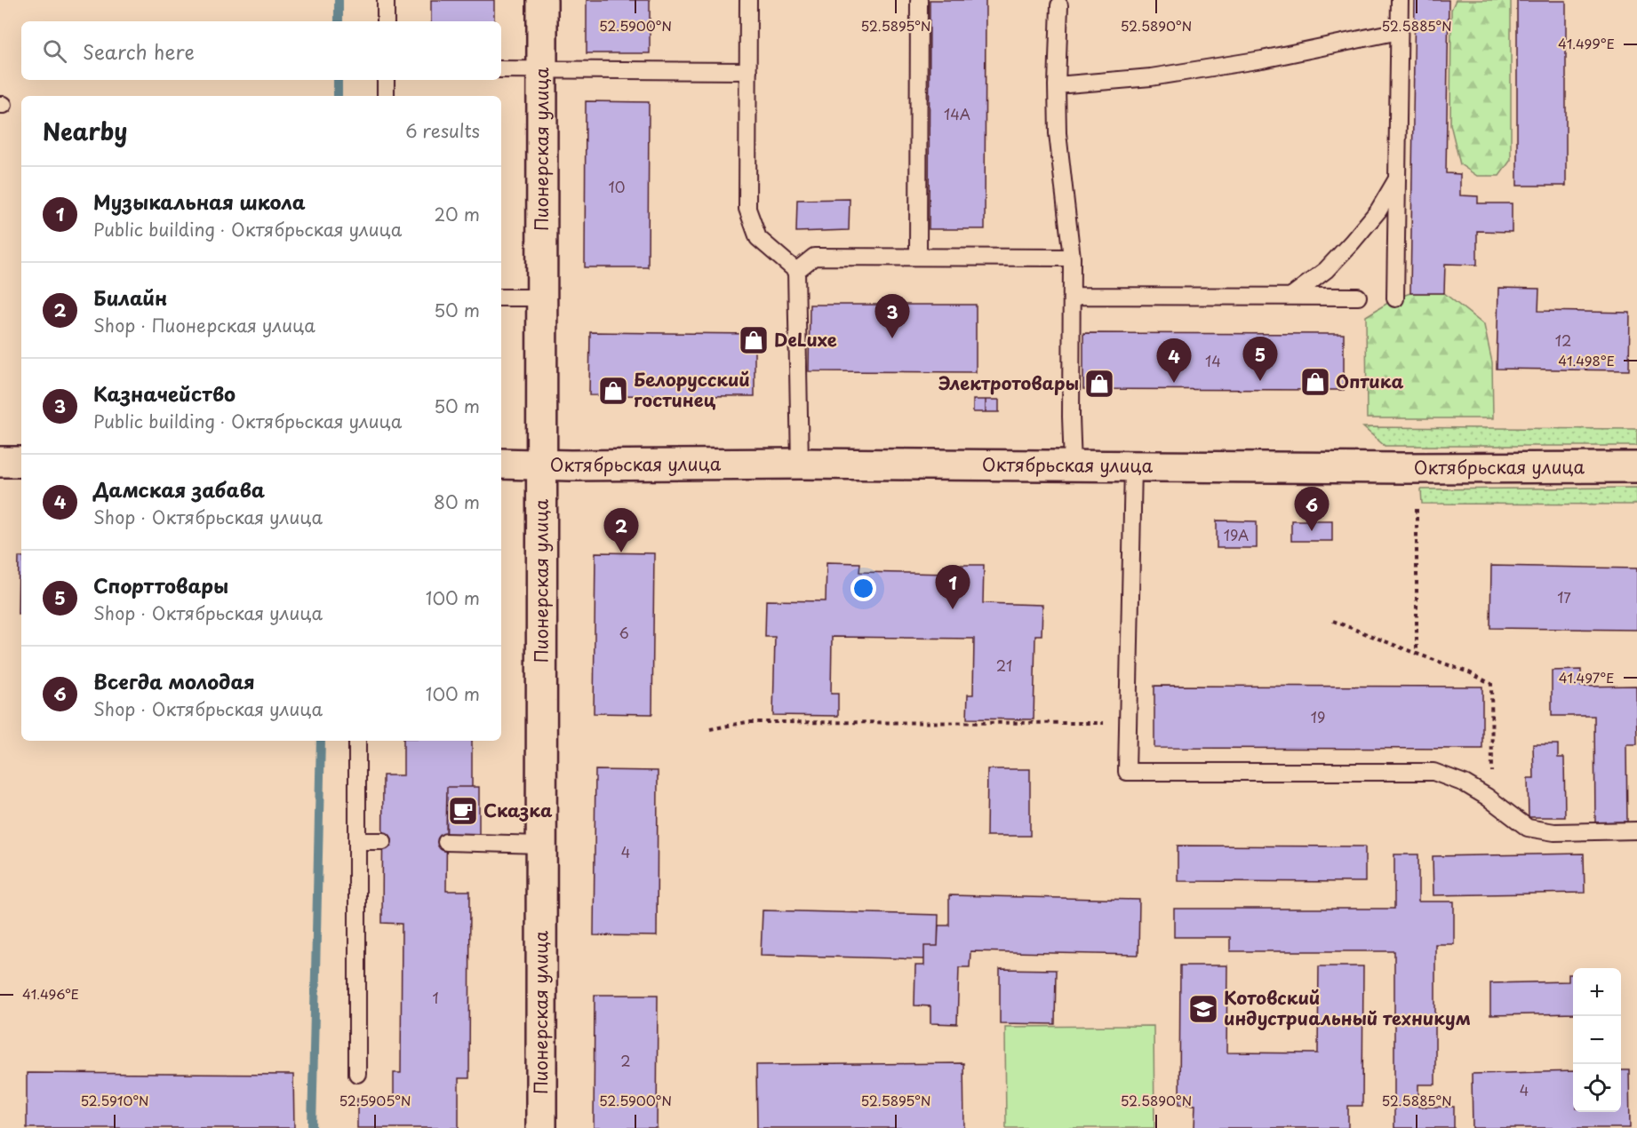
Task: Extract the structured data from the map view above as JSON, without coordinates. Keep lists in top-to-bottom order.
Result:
{
  "streets": {
    "street": ["Пионерская улица", "Октябрьская улица"]
  },
  "crossings": [
    ["Пионерская улица", "Октябрьская улица"]
  ],
  "places": {
    "shop": [
      "DeLuxe",
      "Оптика",
      "Электротовары",
      "Белорусский гостинец"
    ],
    "cafe": ["Сказка"],
    "school or university": ["Котовский индустриальный техникум"]
  },
  "house_numbers": [
    "14А",
    "10",
    "12",
    "14",
    "19А",
    "17",
    "6",
    "21",
    "19",
    "4",
    "1",
    "2",
    "4"
  ],
  "page": {
    "search": "Search here",
    "heading": ["Nearby", "6 results"],
    "list": [
      {
        "mark": "1",
        "name": "Музыкальная школа",
        "note": "Public building · Октябрьская улица",
        "value": "20 m"
      },
      {
        "mark": "2",
        "name": "Билайн",
        "note": "Shop · Пионерская улица",
        "value": "50 m"
      },
      {
        "mark": "3",
        "name": "Казначейство",
        "note": "Public building · Октябрьская улица",
        "value": "50 m"
      },
      {
        "mark": "4",
        "name": "Дамская забава",
        "note": "Shop · Октябрьская улица",
        "value": "80 m"
      },
      {
        "mark": "5",
        "name": "Спорттовары",
        "note": "Shop · Октябрьская улица",
        "value": "100 m"
      },
      {
        "mark": "6",
        "name": "Всегда молодая",
        "note": "Shop · Октябрьская улица",
        "value": "100 m"
      }
    ],
    "pins": [
      "3",
      "5",
      "4",
      "6",
      "2",
      "1"
    ],
    "map_buttons": ["+", "−"]
  },
  "coordinates": [
    "52.5900°N",
    "52.5895°N",
    "52.5890°N",
    "52.5885°N",
    "41.499°E",
    "41.498°E",
    "41.497°E",
    "41.496°E",
    "52.5910°N",
    "52.5905°N"
  ]
}
